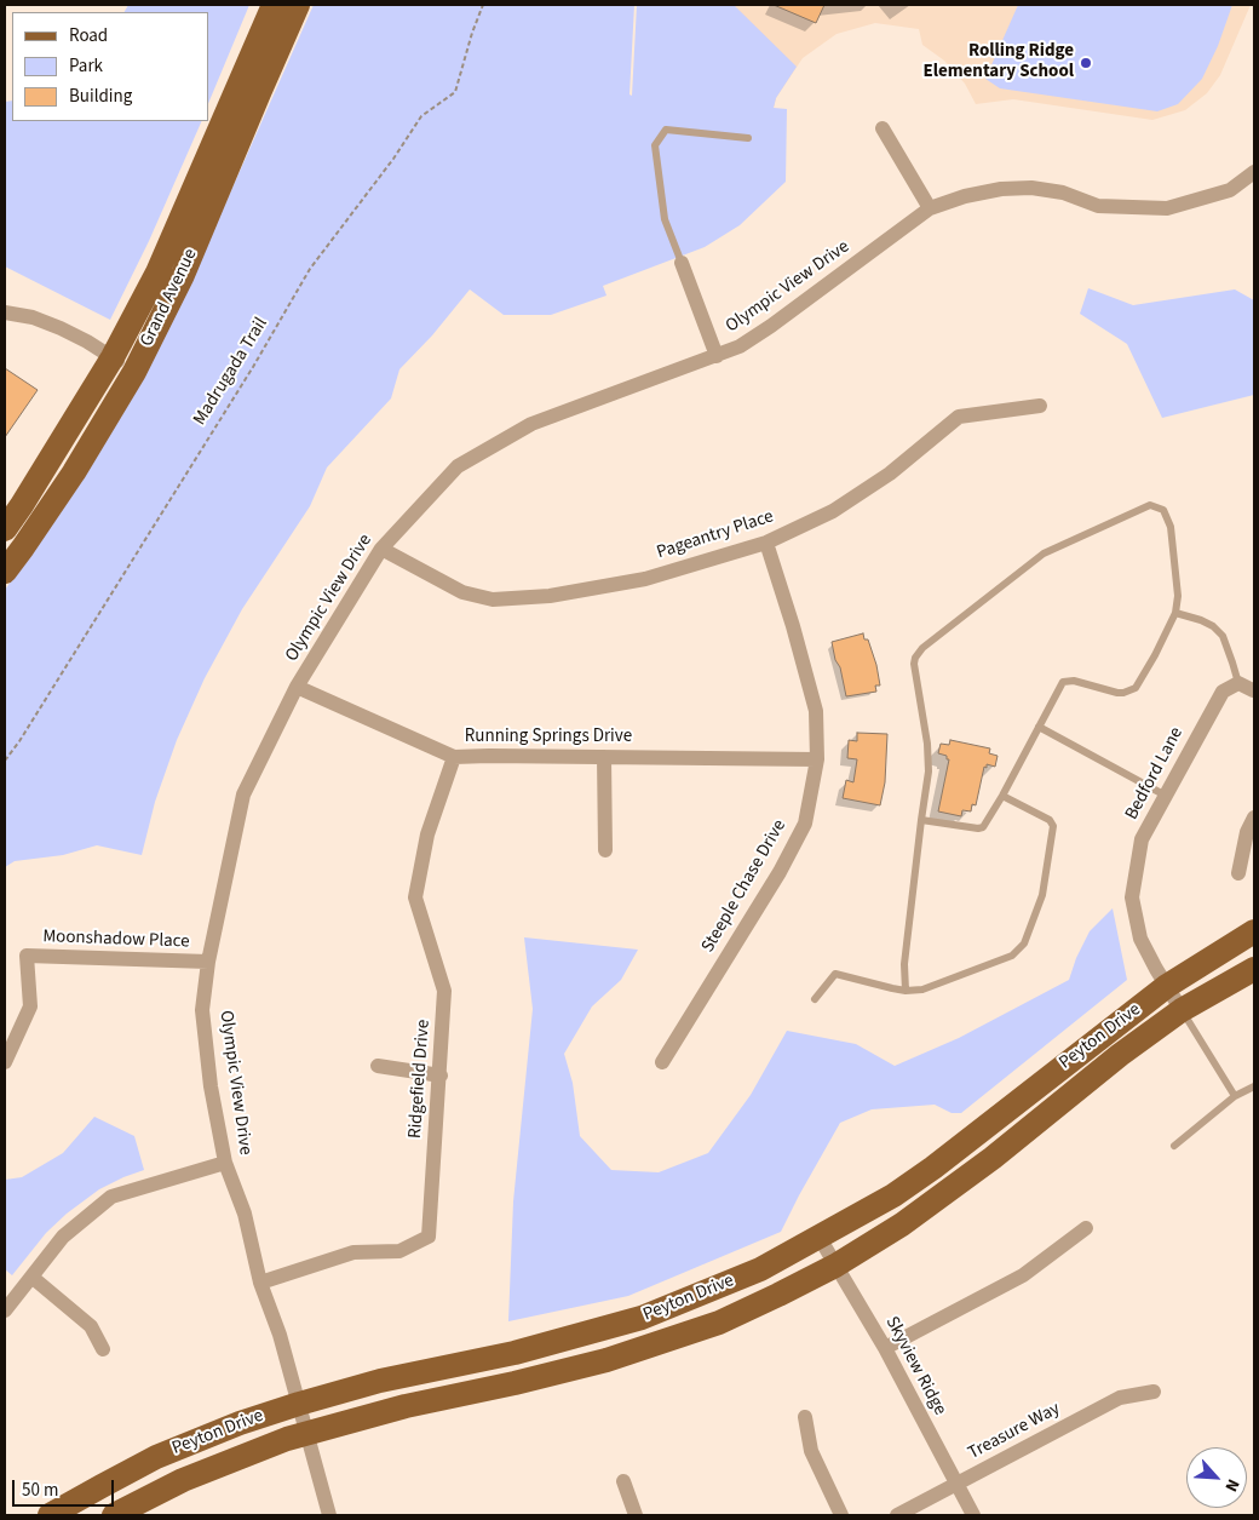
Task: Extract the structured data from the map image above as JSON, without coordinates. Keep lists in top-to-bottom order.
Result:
{
  "streets": {
    "main road": ["Grand Avenue", "Peyton Drive"],
    "street": [
      "Olympic View Drive",
      "Pageantry Place",
      "Running Springs Drive",
      "Bedford Lane",
      "Steeple Chase Drive",
      "Moonshadow Place",
      "Ridgefield Drive",
      "Skyview Ridge",
      "Treasure Way"
    ],
    "path": ["Madrugada Trail"]
  },
  "crossings": [
    ["Olympic View Drive", "Pageantry Place"],
    ["Olympic View Drive", "Running Springs Drive"],
    ["Olympic View Drive", "Moonshadow Place"],
    ["Olympic View Drive", "Peyton Drive"],
    ["Olympic View Drive", "Ridgefield Drive"],
    ["Pageantry Place", "Steeple Chase Drive"],
    ["Running Springs Drive", "Steeple Chase Drive"],
    ["Running Springs Drive", "Ridgefield Drive"],
    ["Bedford Lane", "Peyton Drive"],
    ["Peyton Drive", "Skyview Ridge"],
    ["Skyview Ridge", "Treasure Way"]
  ],
  "places": ["Rolling Ridge Elementary School"],
  "legend": ["Road", "Park", "Building"],
  "scale_bar": "50 m",
  "north": "bottom right"
}
